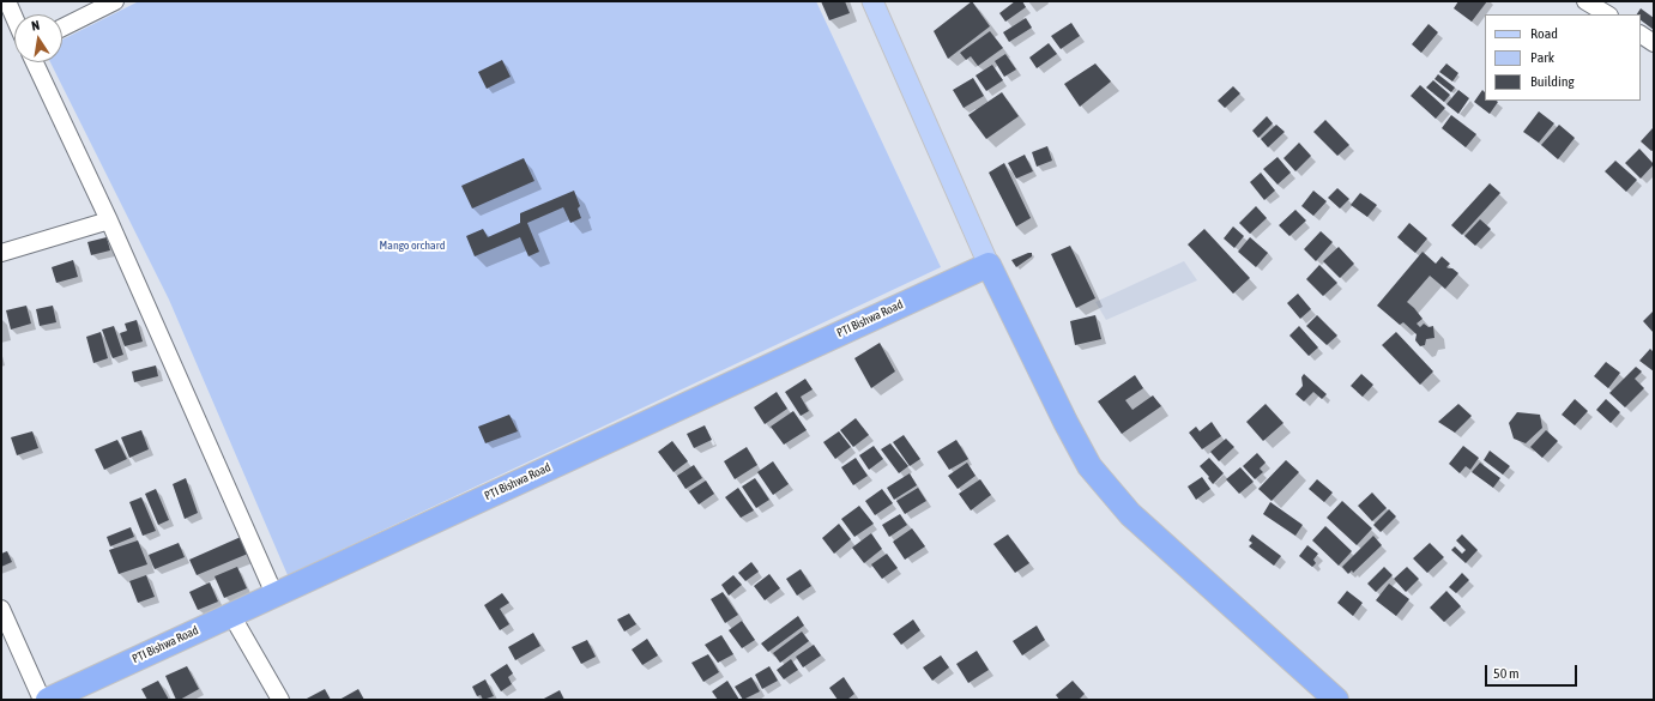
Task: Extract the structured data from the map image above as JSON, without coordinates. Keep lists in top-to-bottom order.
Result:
{
  "streets": {
    "highway": ["PTI Bishwa Road"]
  },
  "parks": ["Mango orchard"],
  "legend": ["Road", "Park", "Building"],
  "scale_bar": "50 m",
  "north": "top"
}
